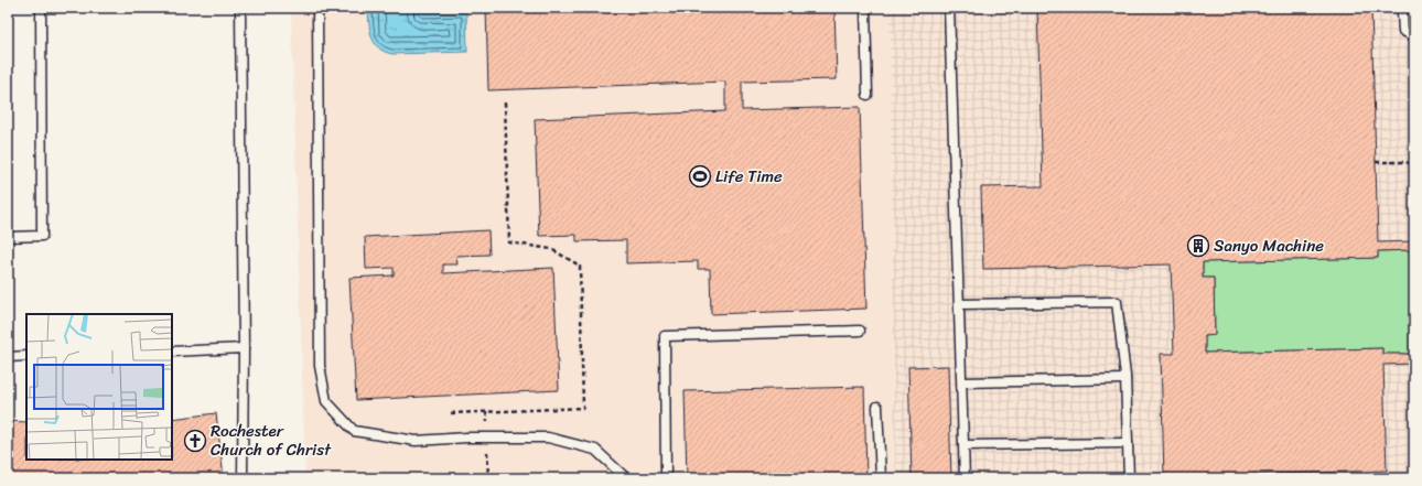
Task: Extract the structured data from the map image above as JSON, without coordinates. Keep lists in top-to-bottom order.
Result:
{
  "places": {
    "sports": ["Life Time"],
    "building": ["Sanyo Machine"],
    "church": ["Rochester Church of Christ"]
  }
}
